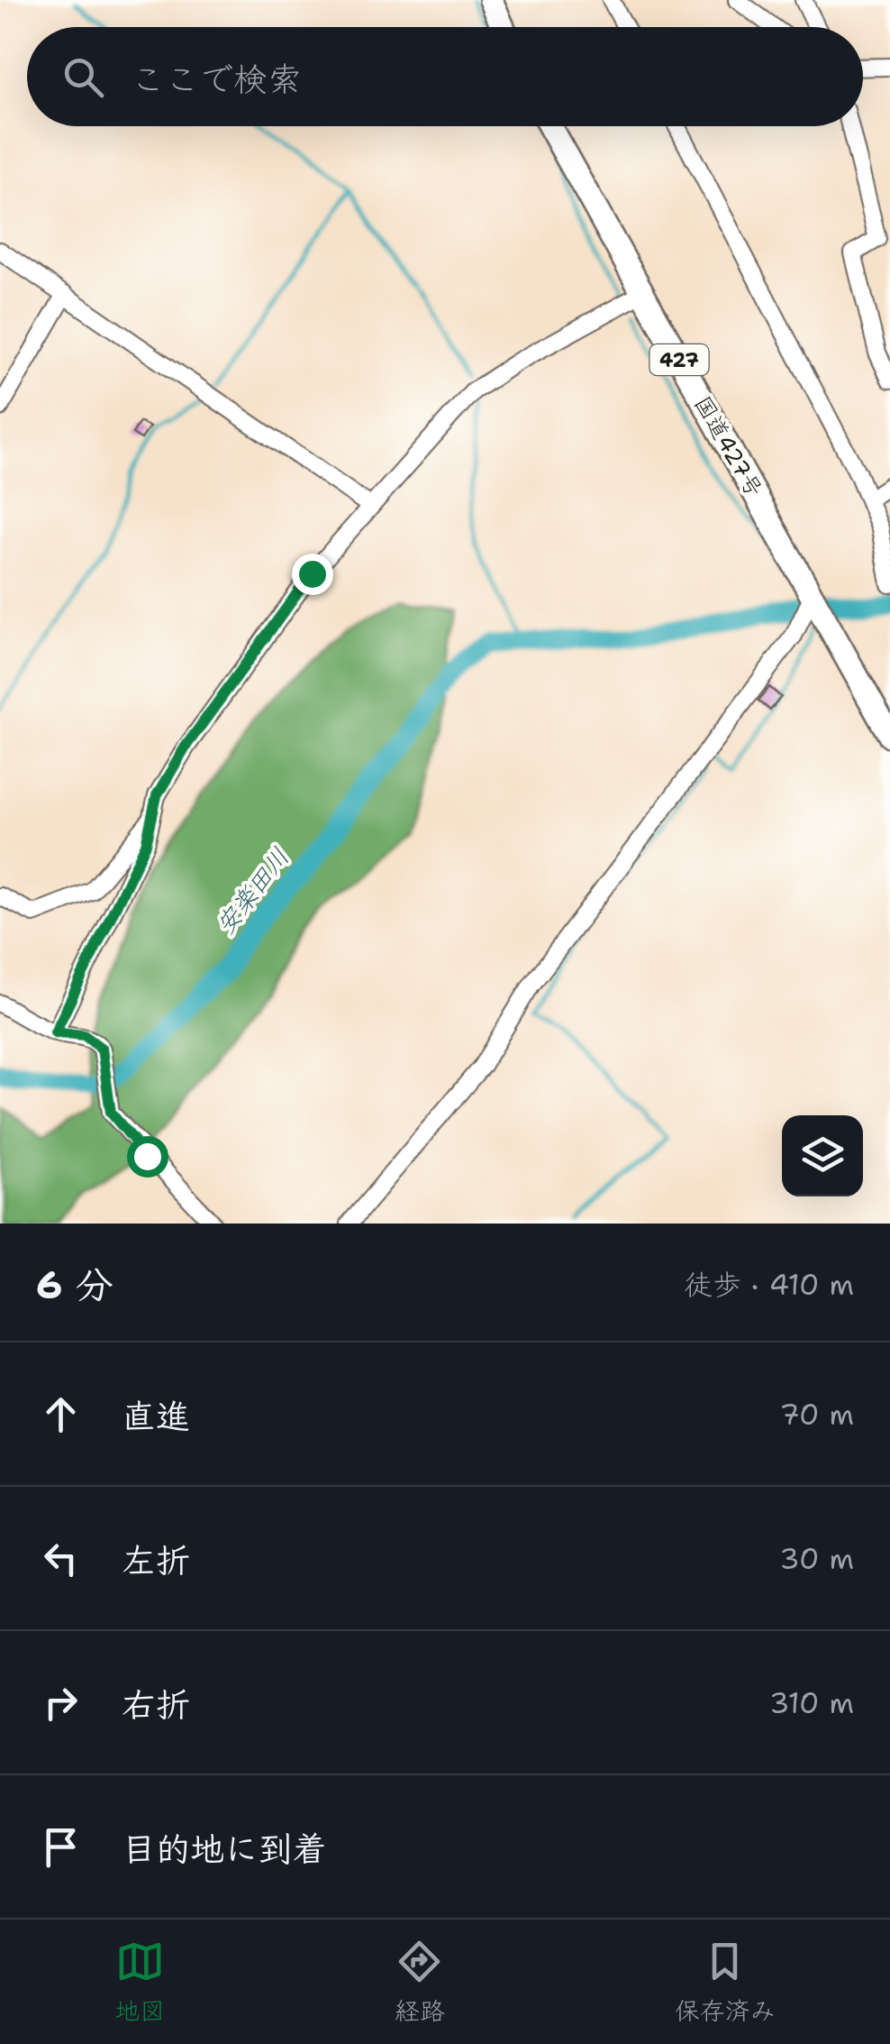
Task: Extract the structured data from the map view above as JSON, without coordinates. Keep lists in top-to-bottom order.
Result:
{
  "streets": {
    "highway": ["427", "国道427号"]
  },
  "water": ["安楽田川"],
  "page": {
    "search": "ここで検索",
    "heading": ["6 分", "徒歩 · 410 m"],
    "list": [
      ["直進", "70 m"],
      ["左折", "30 m"],
      ["右折", "310 m"],
      "目的地に到着"
    ],
    "nav": ["地図", "経路", "保存済み"]
  }
}
